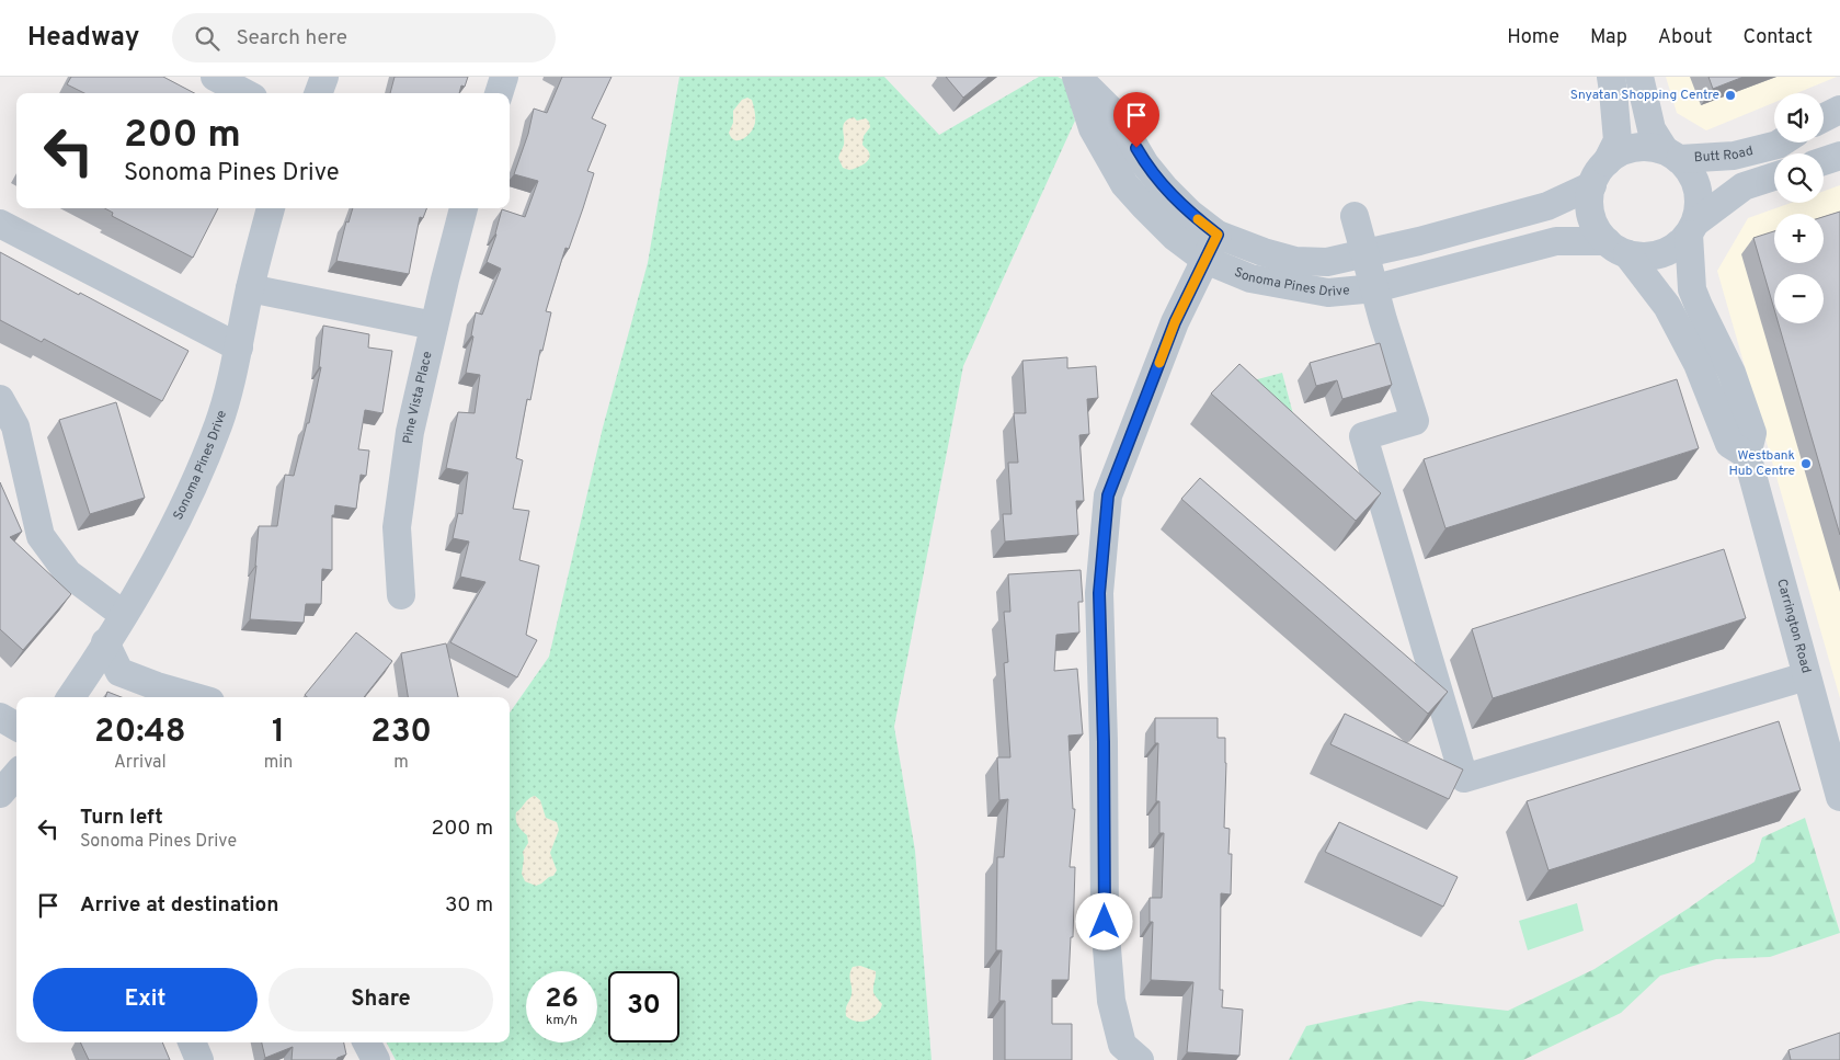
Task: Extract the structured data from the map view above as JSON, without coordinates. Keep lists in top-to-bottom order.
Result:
{
  "streets": {
    "street": [
      "Butt Road",
      "Sonoma Pines Drive",
      "Pine Vista Place",
      "Carrington Road"
    ]
  },
  "crossings": [
    ["Butt Road", "Sonoma Pines Drive"],
    ["Butt Road", "Carrington Road"],
    ["Sonoma Pines Drive", "Carrington Road"]
  ],
  "places": ["Snyatan Shopping Centre", "Westbank Hub Centre"],
  "page": {
    "header": "Headway",
    "search": "Search here",
    "nav": [
      "Home",
      "Map",
      "About",
      "Contact"
    ],
    "map_buttons": ["+", "−"],
    "turn": ["200 m", "Sonoma Pines Drive"],
    "eta": [
      "20:48",
      "Arrival",
      "1",
      "min",
      "230",
      "m"
    ],
    "list": [
      {
        "name": "Turn left",
        "note": "Sonoma Pines Drive",
        "value": "200 m"
      },
      {
        "name": "Arrive at destination",
        "value": "30 m"
      }
    ],
    "buttons": ["Exit", "Share"],
    "speed": "26 km/h",
    "limit": "30"
  }
}
